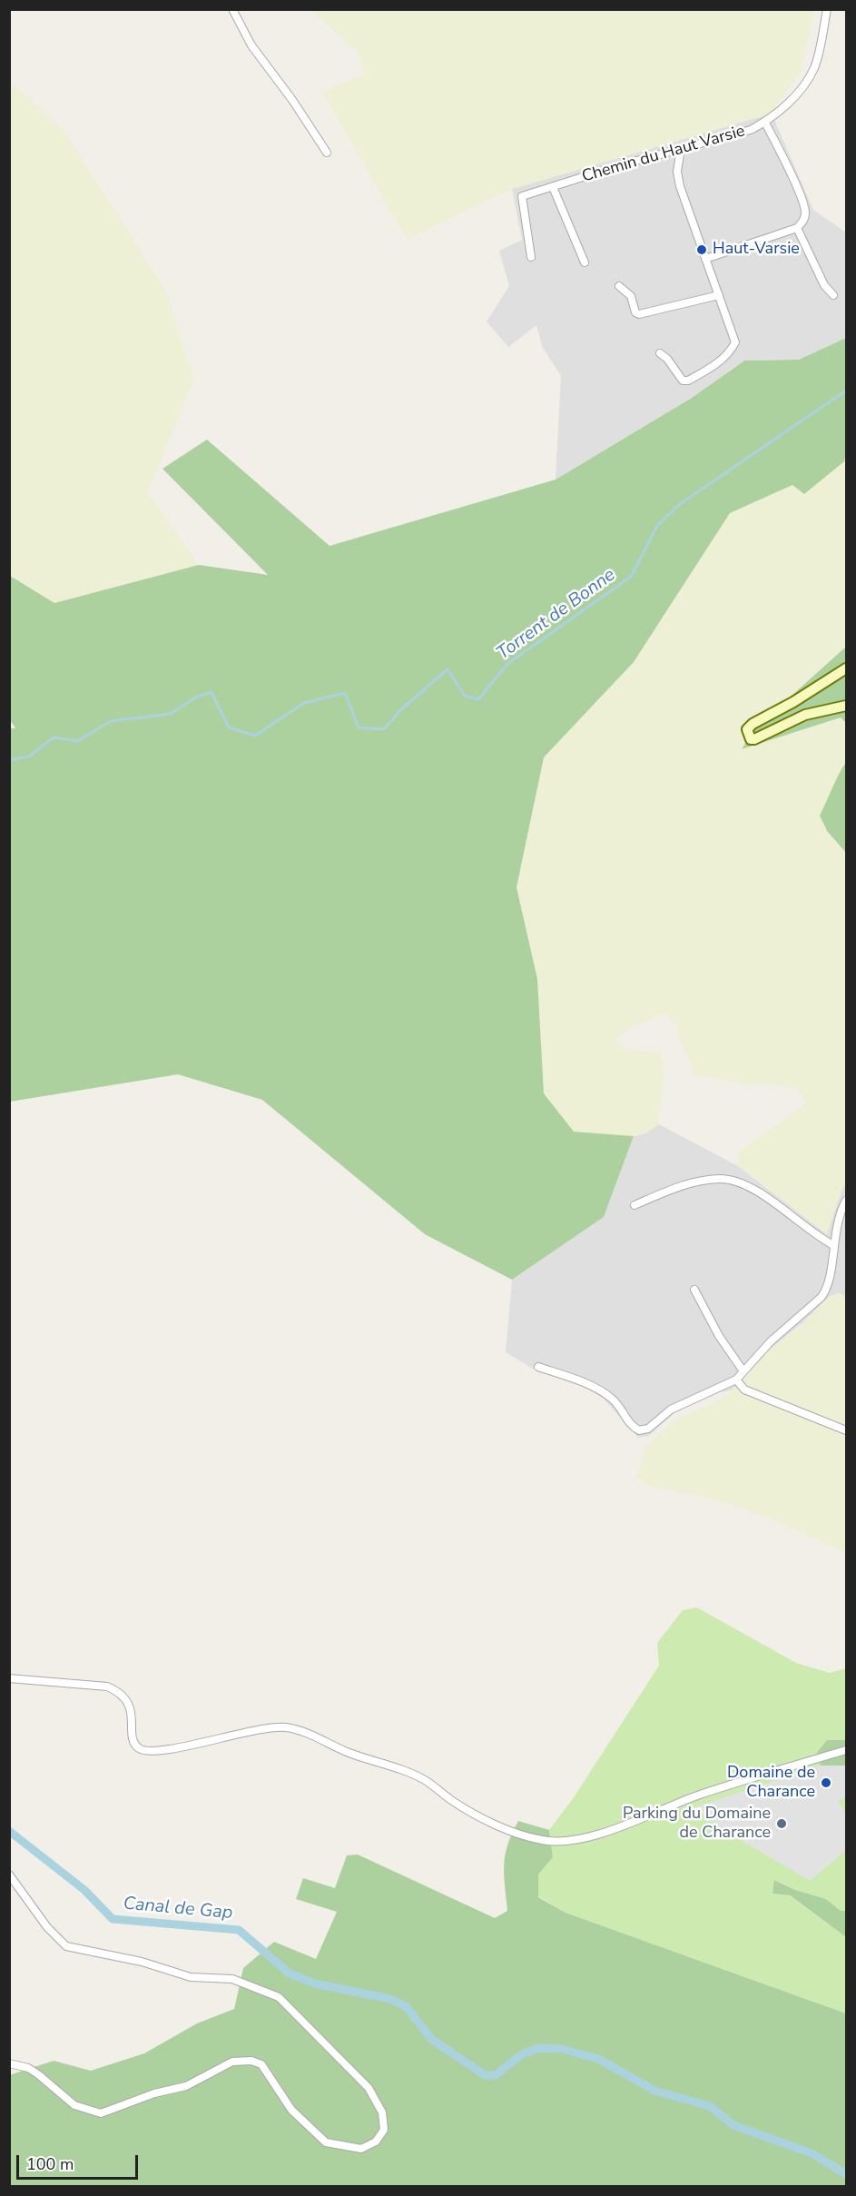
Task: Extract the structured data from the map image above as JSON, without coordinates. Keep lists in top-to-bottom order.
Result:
{
  "streets": {
    "street": ["Chemin du Haut Varsie"]
  },
  "water": ["Torrent de Bonne", "Canal de Gap"],
  "places": ["Haut-Varsie", "Domaine de Charance", "Parking du Domaine de Charance"],
  "scale_bar": "100 m"
}
